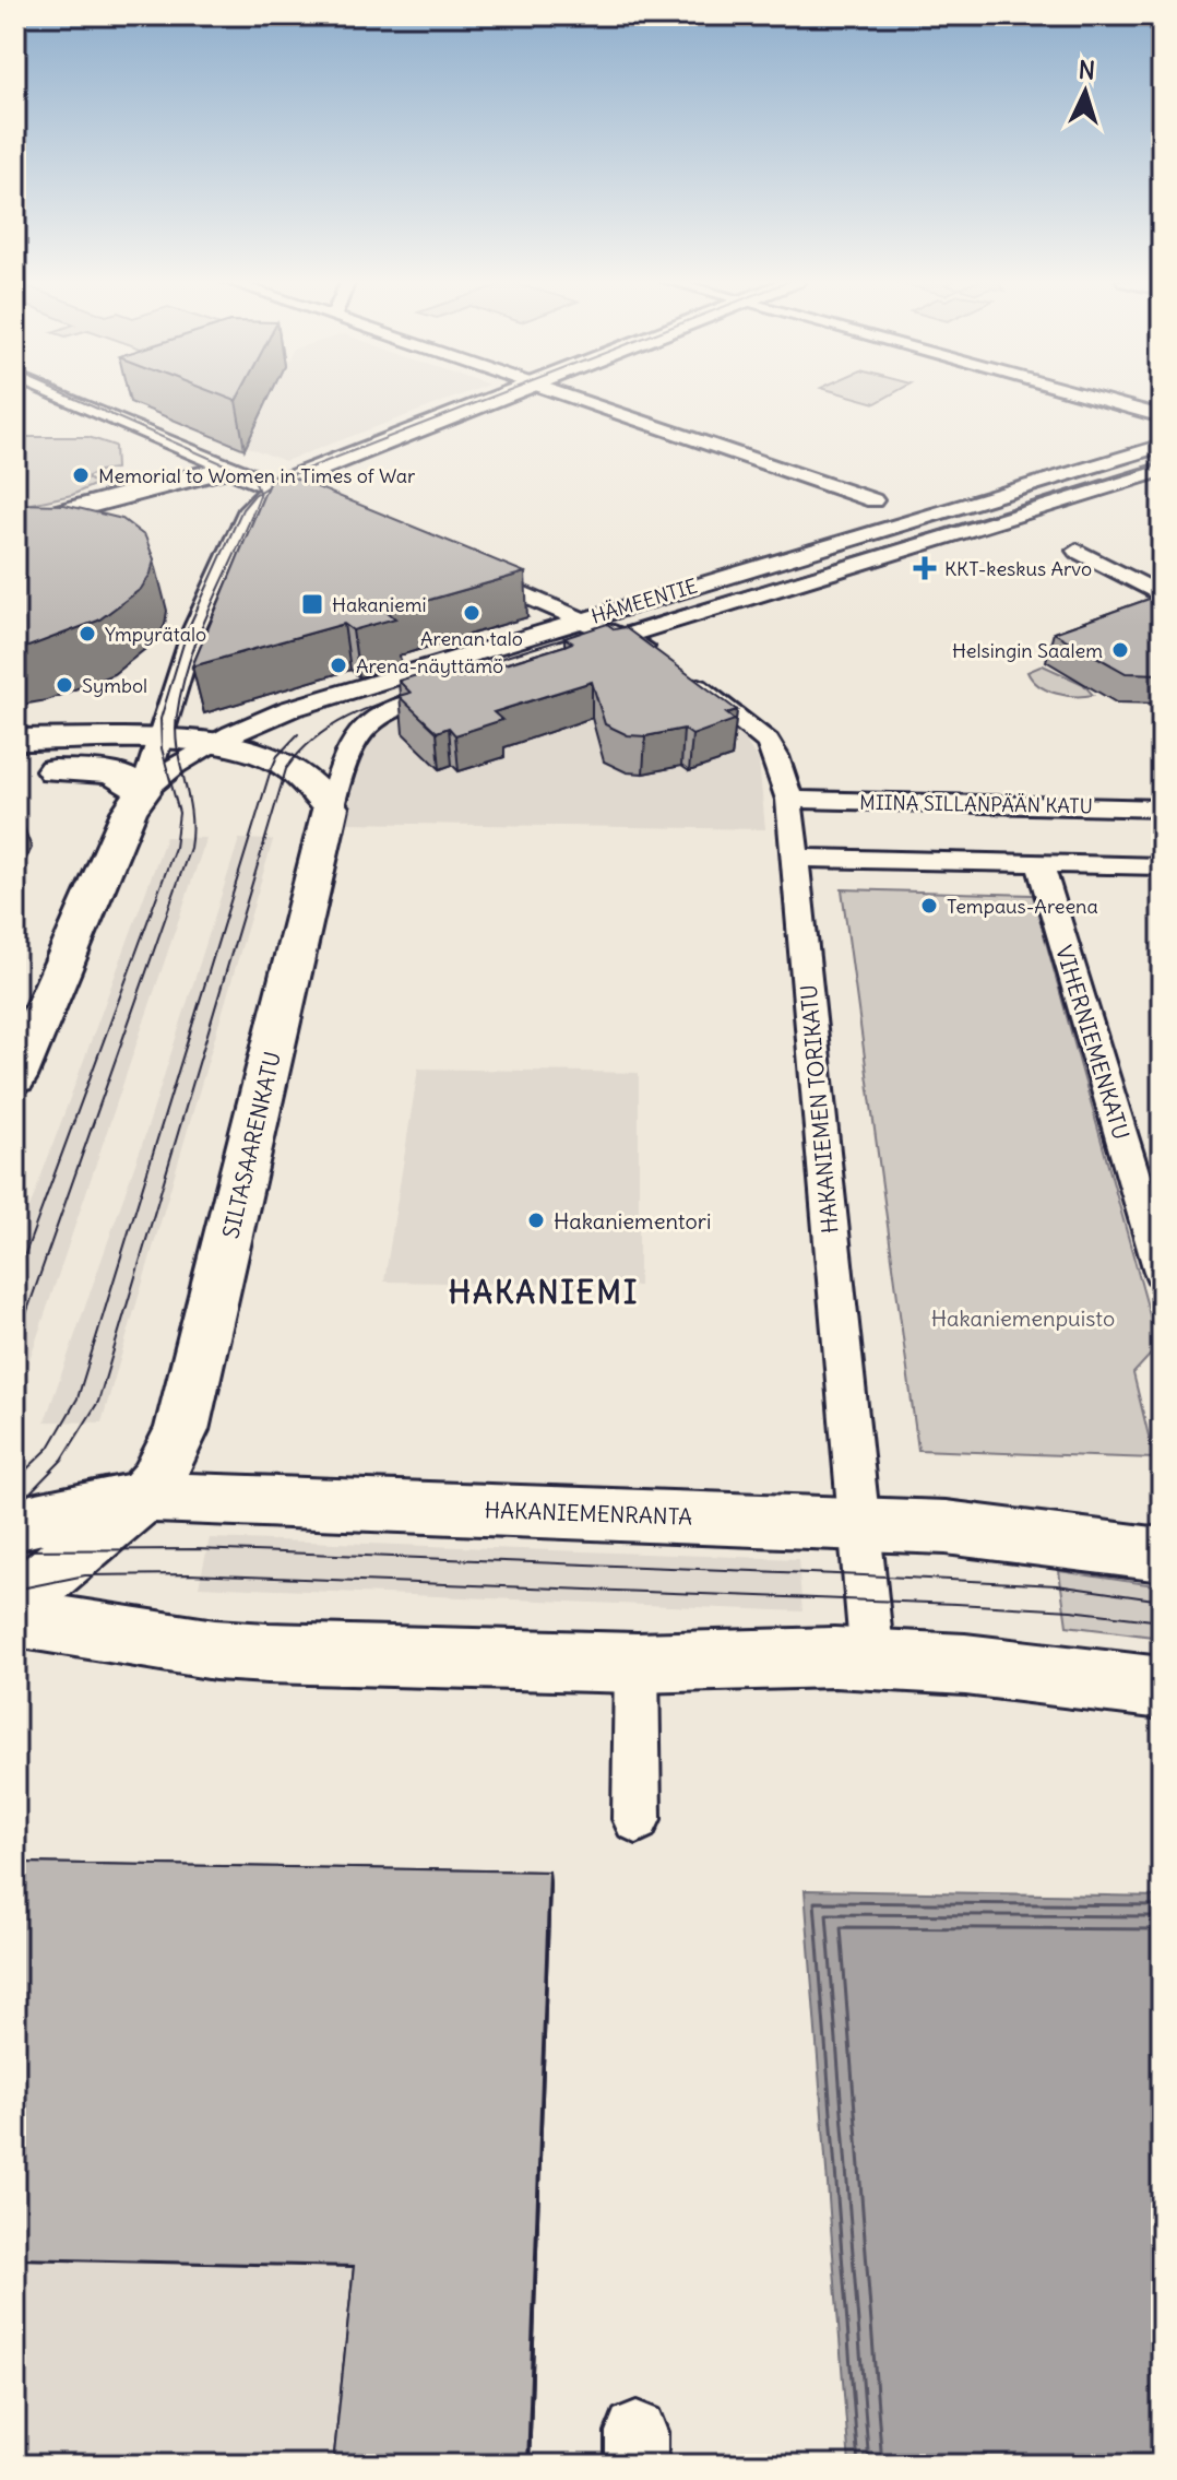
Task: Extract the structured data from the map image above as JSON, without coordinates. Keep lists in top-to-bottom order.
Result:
{
  "streets": {
    "main road": ["SILTASAARENKATU", "HAKANIEMENRANTA"],
    "street": [
      "HÄMEENTIE",
      "MIINA SILLANPÄÄN KATU",
      "VIHERNIEMENKATU",
      "HAKANIEMEN TORIKATU"
    ]
  },
  "crossings": [
    ["HÄMEENTIE", "HAKANIEMEN TORIKATU"],
    ["MIINA SILLANPÄÄN KATU", "HAKANIEMEN TORIKATU"],
    ["HAKANIEMEN TORIKATU", "HAKANIEMENRANTA"],
    ["SILTASAARENKATU", "HAKANIEMENRANTA"]
  ],
  "districts": ["HAKANIEMI"],
  "parks": ["Hakaniemenpuisto"],
  "places": {
    "other": [
      "Memorial to Women in Times of War",
      "Arenan talo",
      "Ympyrätalo",
      "Helsingin Saalem",
      "Arena-näyttämö",
      "Symbol",
      "Tempaus-Areena",
      "Hakaniementori"
    ],
    "health": ["KKT-keskus Arvo"],
    "transit": ["Hakaniemi"]
  },
  "north": "top"
}
